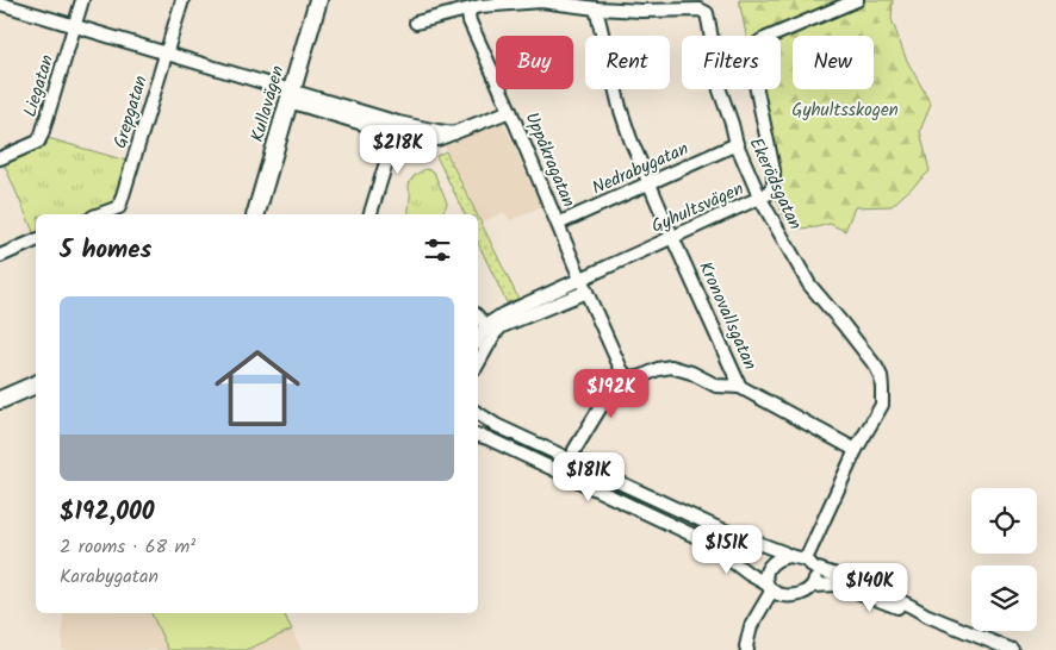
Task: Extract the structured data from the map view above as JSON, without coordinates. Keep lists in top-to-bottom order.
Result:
{
  "streets": {
    "street": [
      "Liegatan",
      "Kullavägen",
      "Grepgatan",
      "Uppåkragatan",
      "Nedrabygatan",
      "Ekerödsgatan",
      "Gyhultsvägen",
      "Kronovallsgatan"
    ]
  },
  "crossings": [
    ["Liegatan", "Uppåkragatan"],
    ["Kullavägen", "Uppåkragatan"],
    ["Grepgatan", "Uppåkragatan"],
    ["Uppåkragatan", "Nedrabygatan"],
    ["Uppåkragatan", "Gyhultsvägen"],
    ["Nedrabygatan", "Ekerödsgatan"],
    ["Nedrabygatan", "Kronovallsgatan"],
    ["Ekerödsgatan", "Gyhultsvägen"],
    ["Ekerödsgatan", "Kronovallsgatan"],
    ["Gyhultsvägen", "Kronovallsgatan"]
  ],
  "parks": ["Gyhultsskogen"],
  "page": {
    "chip": [
      "Buy",
      "Rent",
      "Filters",
      "New"
    ],
    "price": [
      "$218K",
      "$192K",
      "$181K",
      "$151K",
      "$140K"
    ],
    "heading": "5 homes",
    "list": [
      {
        "name": "$192,000",
        "note": "2 rooms · 68 m² · Karabygatan"
      }
    ]
  }
}
